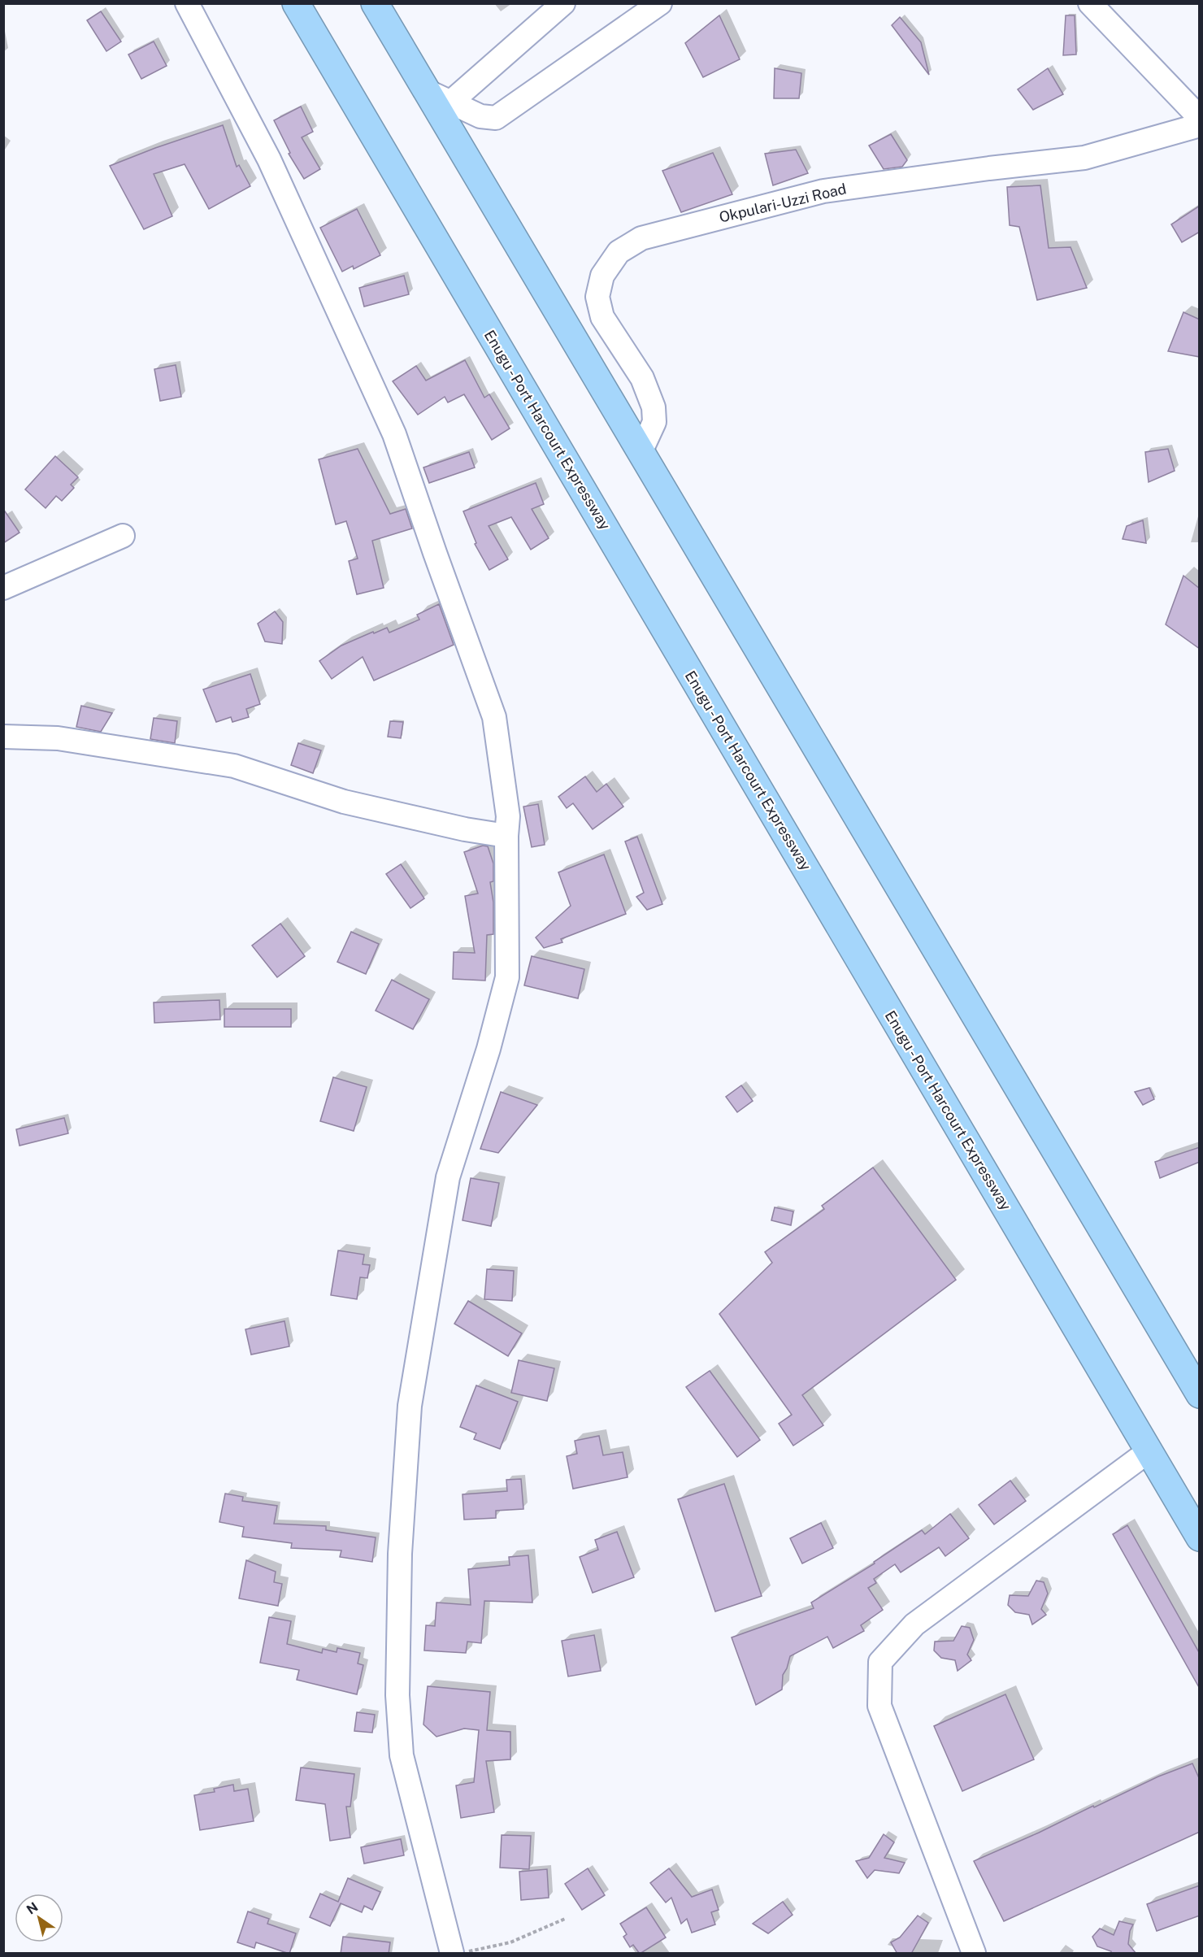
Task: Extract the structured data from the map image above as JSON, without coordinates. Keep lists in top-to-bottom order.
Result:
{
  "streets": {
    "highway": ["Enugu - Port Harcourt Expressway"],
    "street": ["Okpulari-Uzzi Road"]
  },
  "north": "top left"
}
